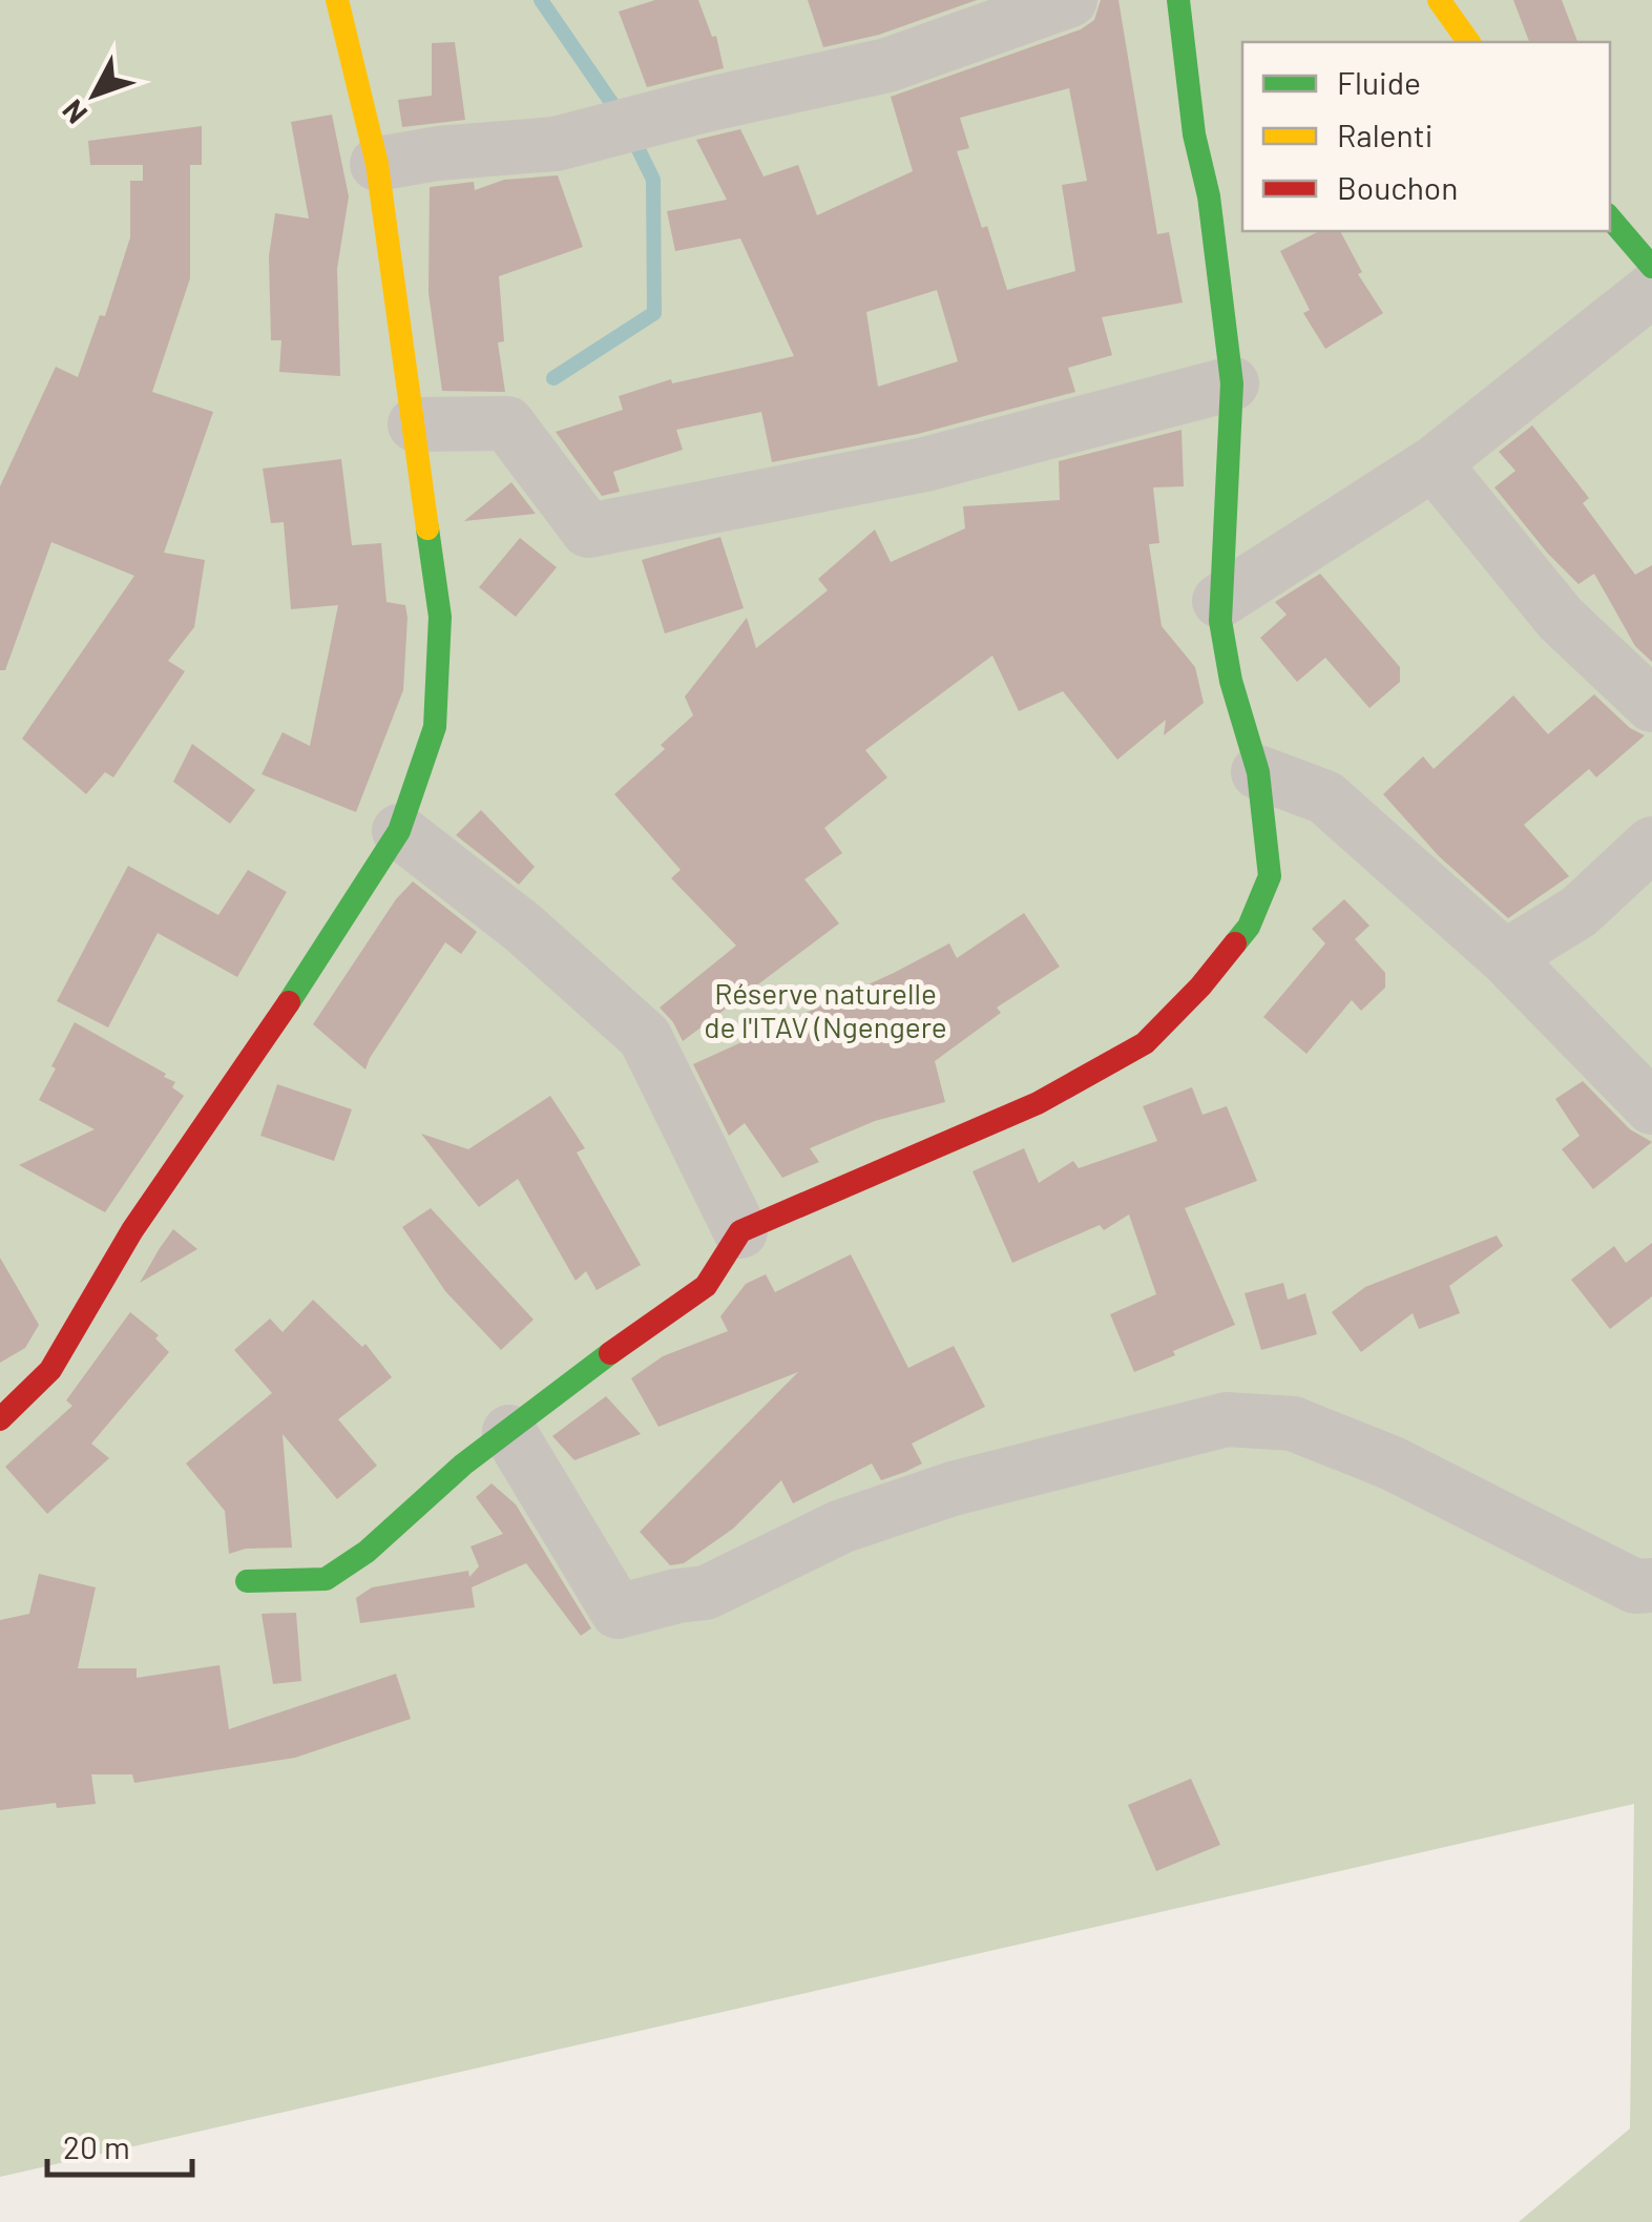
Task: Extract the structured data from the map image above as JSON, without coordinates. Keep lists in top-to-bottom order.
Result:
{
  "parks": ["Réserve naturelle de l'ITAV (Ngengere"],
  "legend": ["Fluide", "Ralenti", "Bouchon"],
  "scale_bar": "20 m",
  "north": "bottom left"
}
